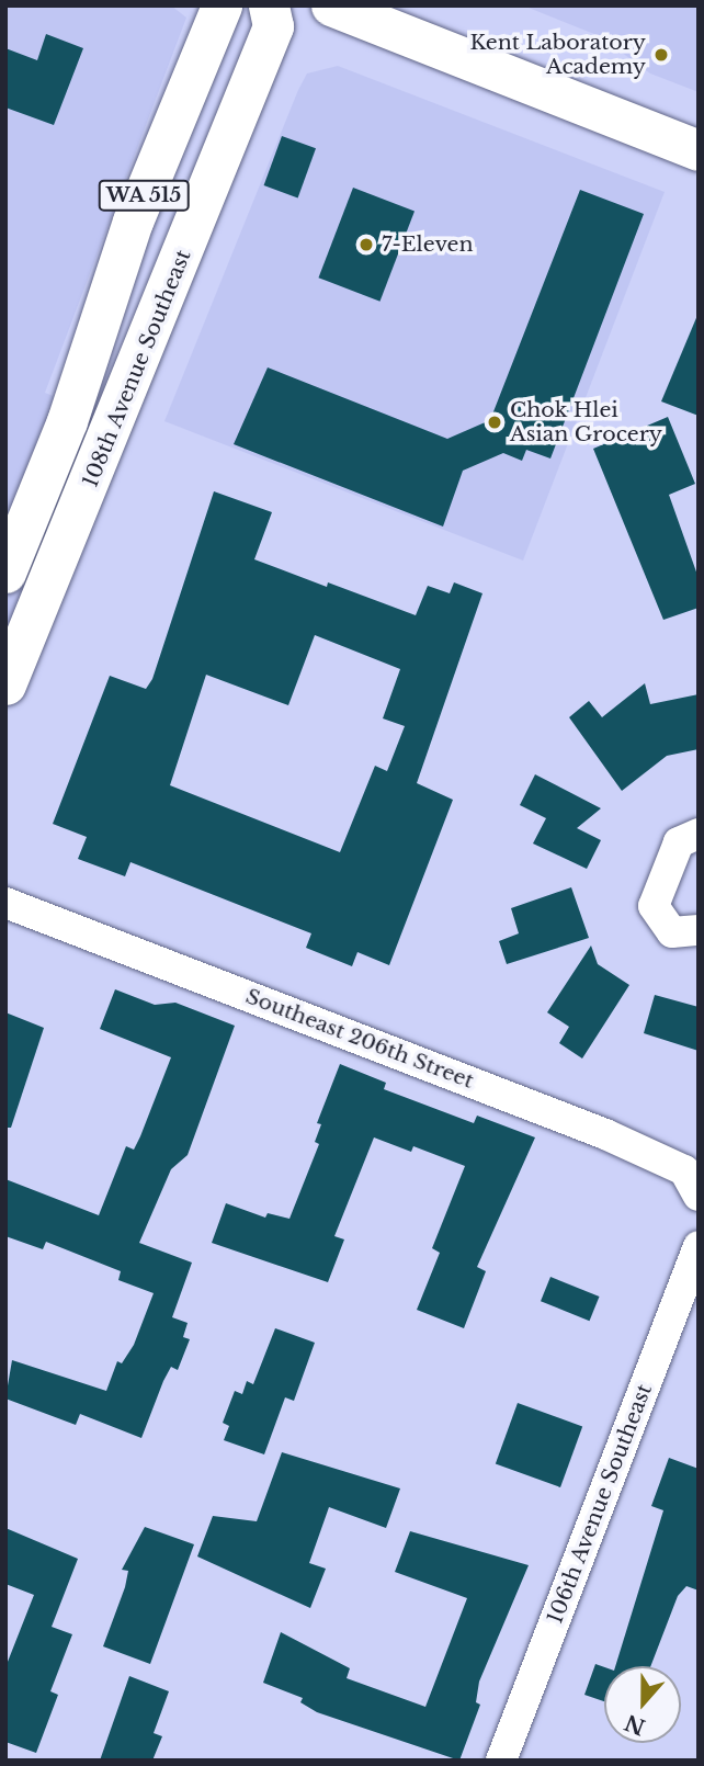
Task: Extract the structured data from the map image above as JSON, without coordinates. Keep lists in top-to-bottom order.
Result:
{
  "streets": {
    "main road": ["WA 515", "108th Avenue Southeast"],
    "street": ["Southeast 206th Street", "106th Avenue Southeast"]
  },
  "places": ["Kent Laboratory Academy", "7-Eleven", "Chok Hlei Asian Grocery"],
  "north": "bottom"
}
